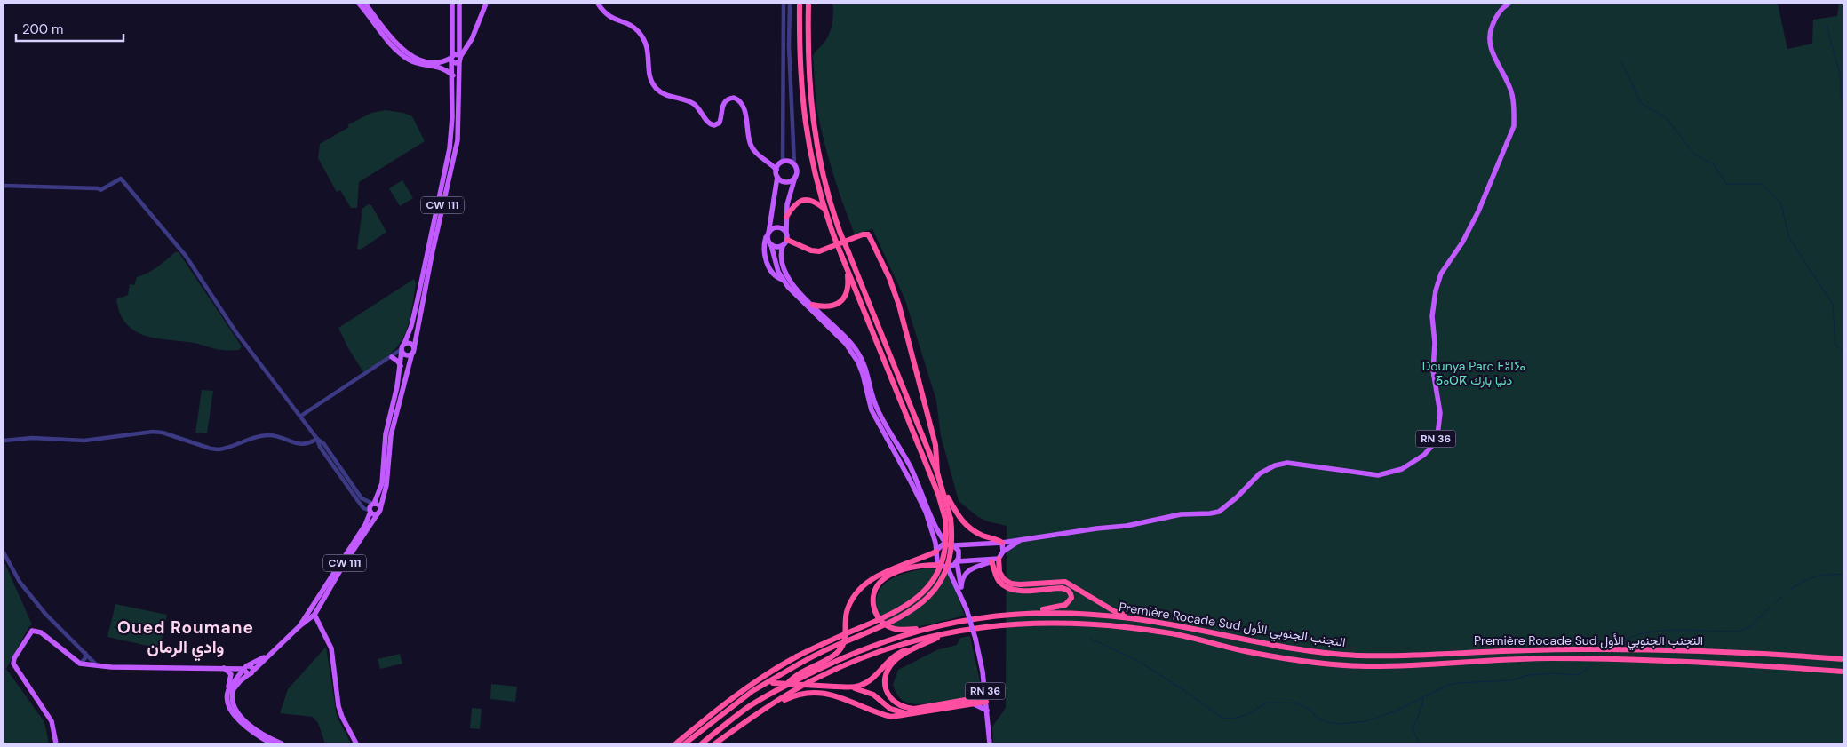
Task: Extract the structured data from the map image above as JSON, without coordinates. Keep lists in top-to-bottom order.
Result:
{
  "streets": {
    "highway": ["Première Rocade Sud التجنب الجنوبي الأول"],
    "main road": ["CW 111", "RN 36"]
  },
  "districts": ["Oued Roumane وادي الرمان"],
  "parks": ["Dounya Parc ⴹⵓⵏⵢⴰ ⵒⴰⵔⴽ دنيا بارك"],
  "scale_bar": "200 m"
}
